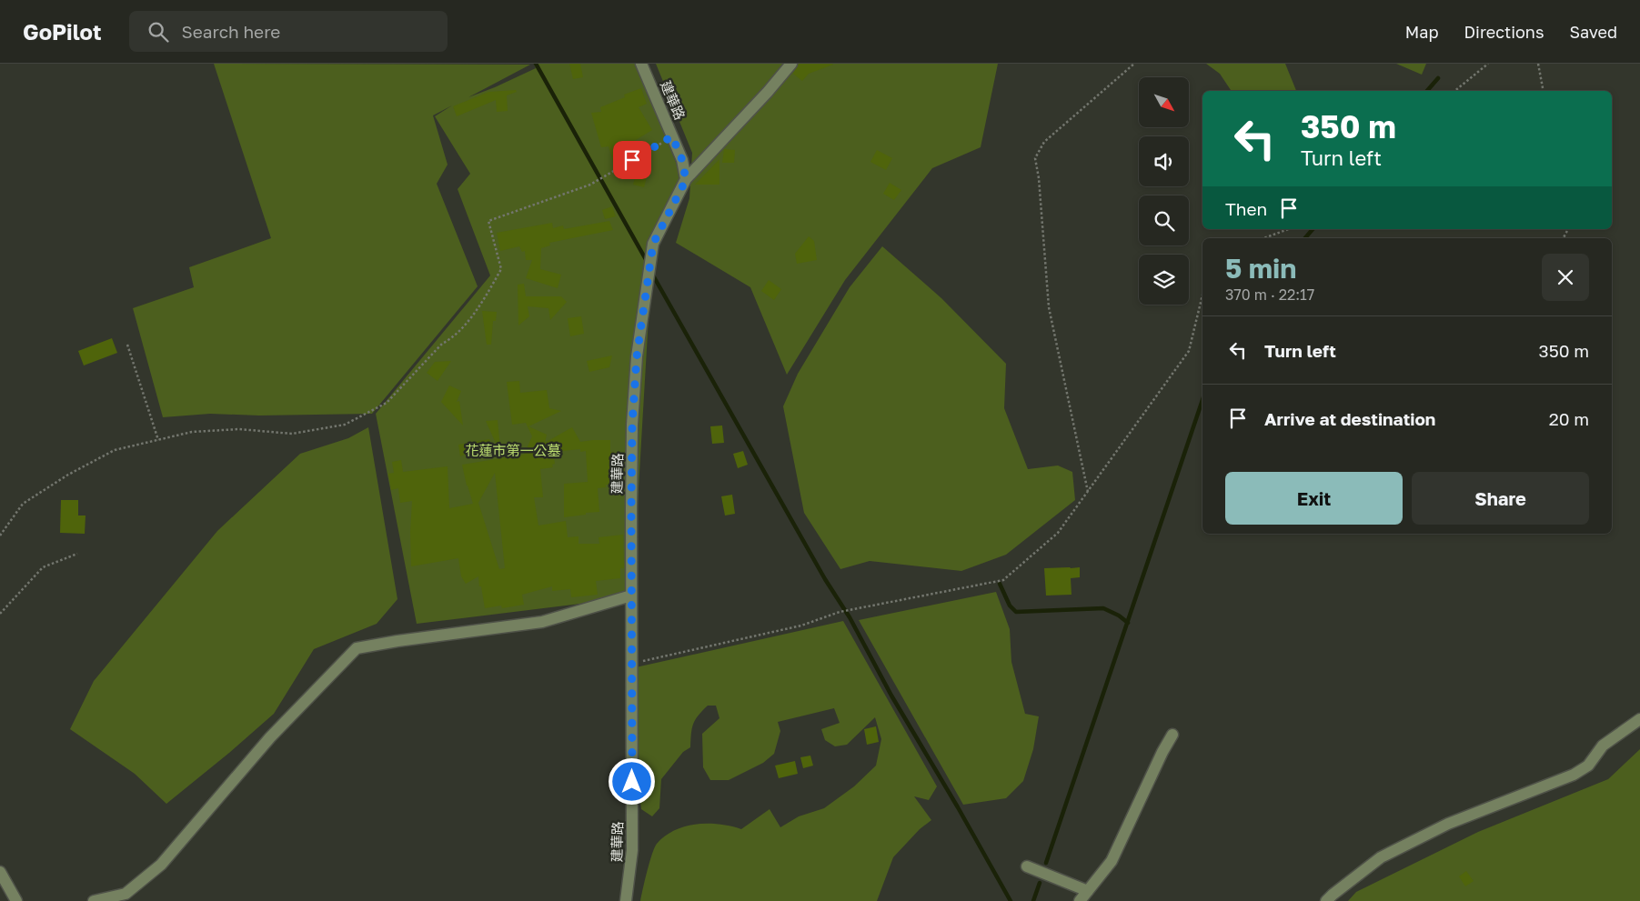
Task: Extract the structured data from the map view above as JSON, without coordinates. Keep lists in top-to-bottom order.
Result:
{
  "streets": {
    "street": ["建華路"]
  },
  "parks": ["花蓮市第一公墓"],
  "north": "bottom right",
  "page": {
    "header": "GoPilot",
    "search": "Search here",
    "nav": ["Map", "Directions", "Saved"],
    "turn": ["350 m", "Turn left"],
    "then": "Then",
    "heading": ["5 min", "370 m · 22:17"],
    "list": [
      {
        "name": "Turn left",
        "value": "350 m"
      },
      {
        "name": "Arrive at destination",
        "value": "20 m"
      }
    ],
    "buttons": ["Exit", "Share"]
  }
}
